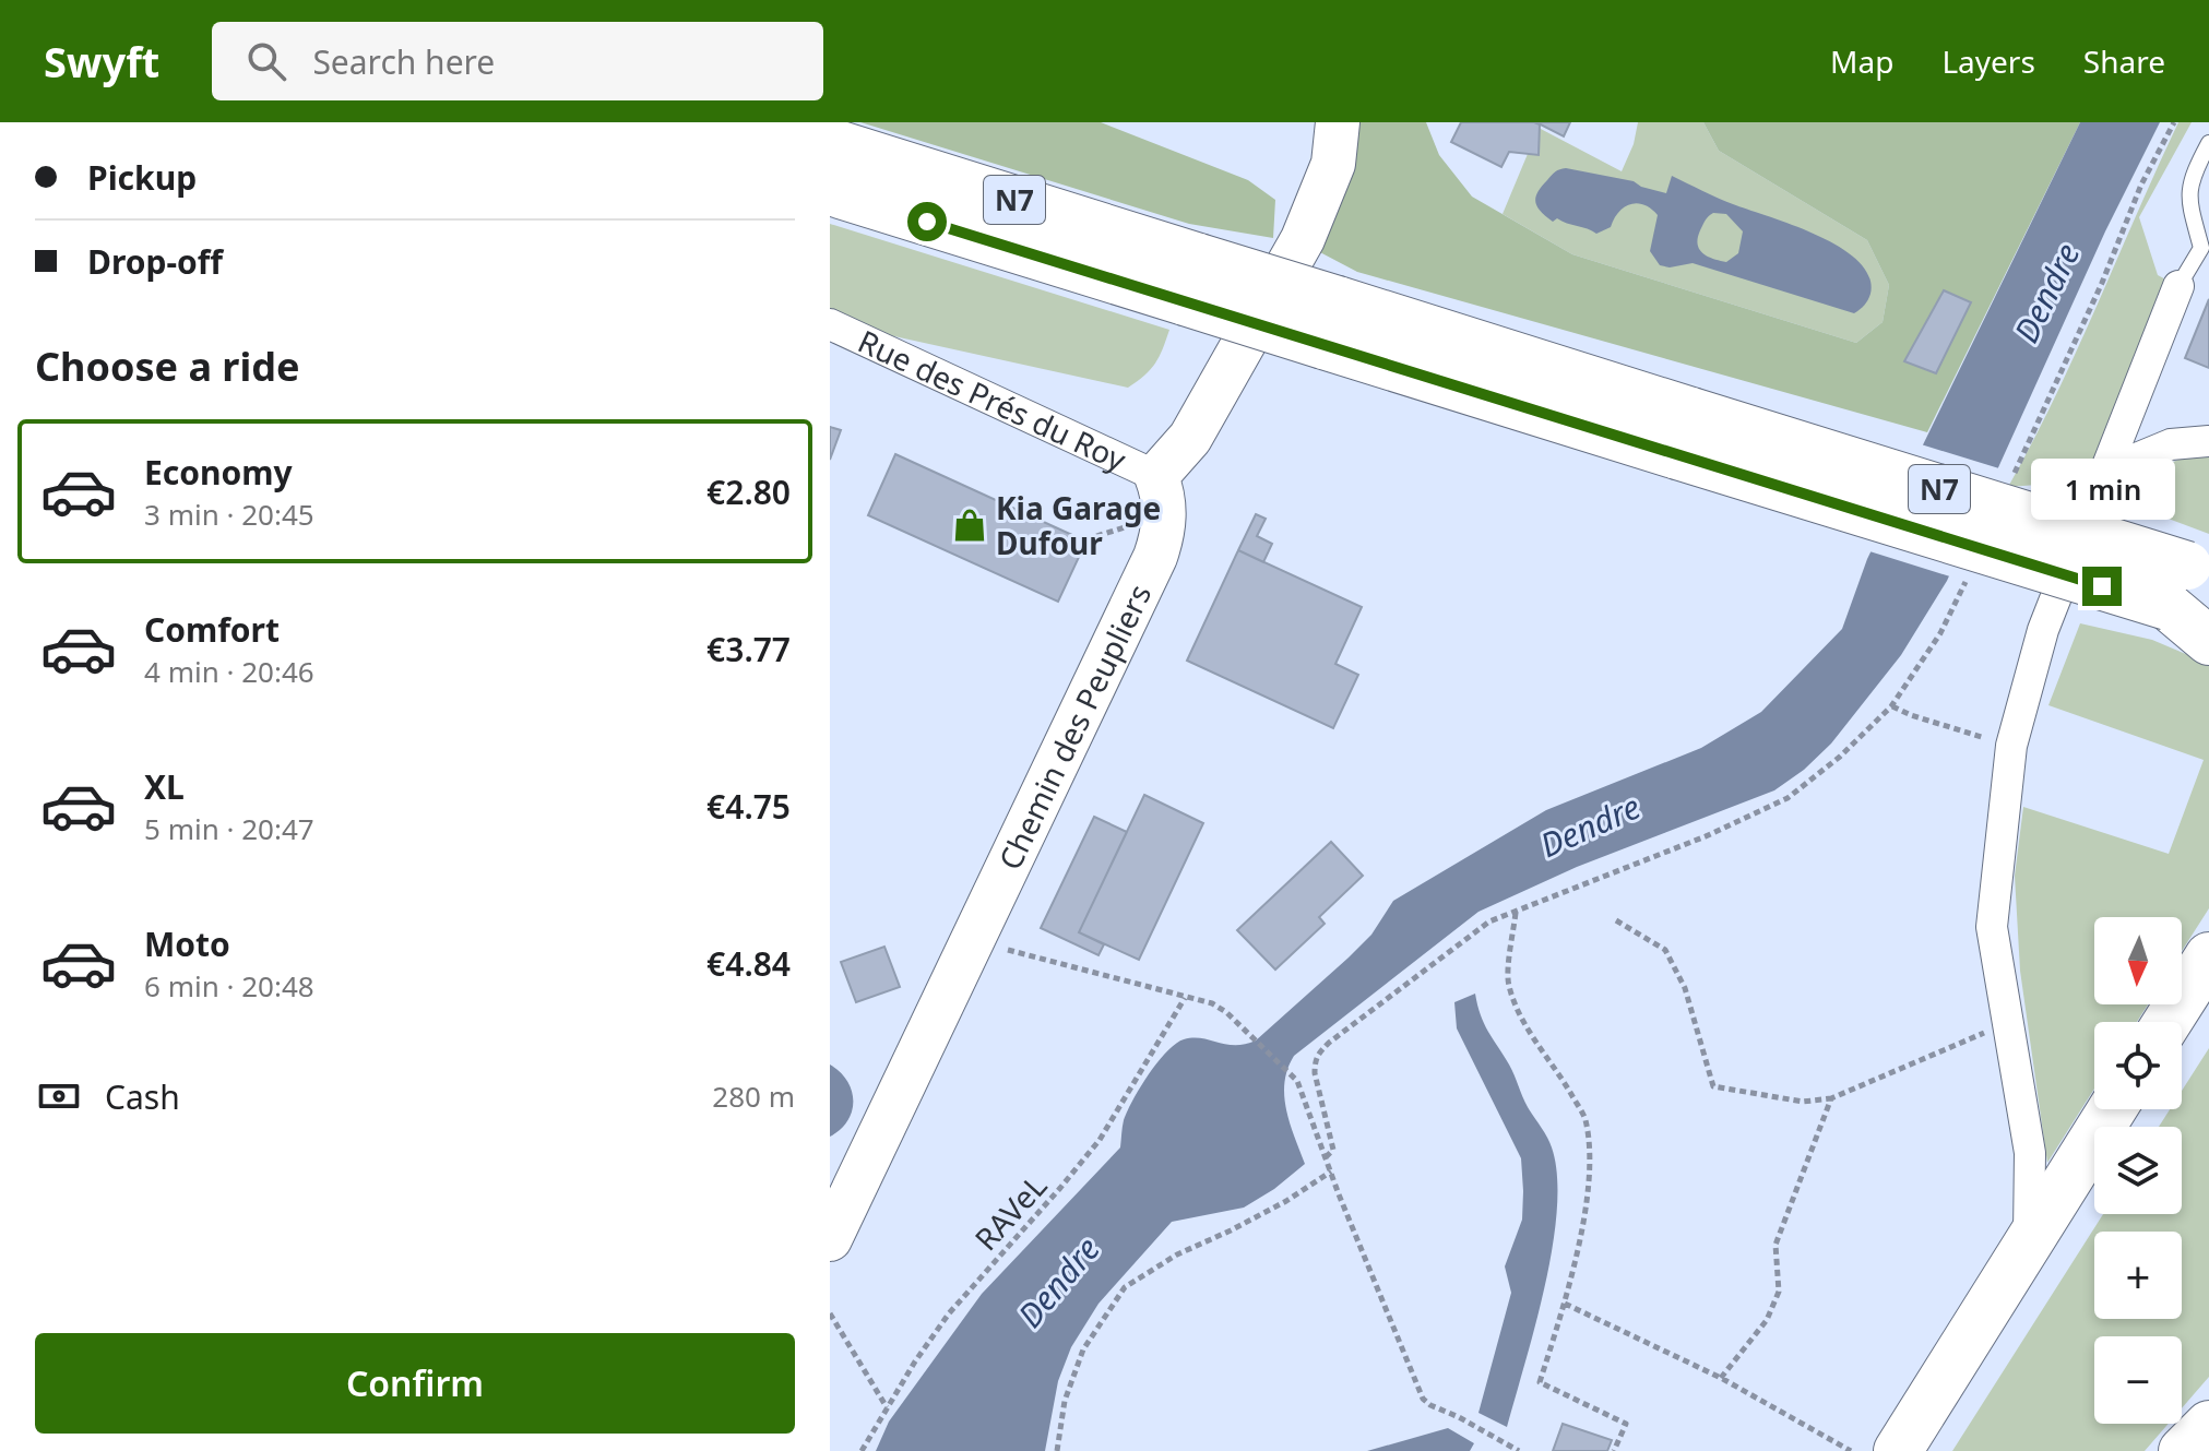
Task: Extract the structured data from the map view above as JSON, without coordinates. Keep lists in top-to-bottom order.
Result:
{
  "streets": {
    "highway": ["N7"],
    "street": ["Rue des Prés du Roy", "Chemin des Peupliers"],
    "path": ["RAVeL"]
  },
  "crossings": [
    ["Rue des Prés du Roy", "Chemin des Peupliers"]
  ],
  "water": ["Dendre"],
  "places": {
    "shop": ["Kia Garage Dufour"]
  },
  "north": "bottom",
  "page": {
    "header": "Swyft",
    "search": "Search here",
    "nav": ["Map", "Layers", "Share"],
    "banner": ["Pickup", "Drop-off"],
    "heading": "Choose a ride",
    "list": [
      {
        "name": "Economy",
        "note": "3 min · 20:45",
        "value": "€2.80"
      },
      {
        "name": "Comfort",
        "note": "4 min · 20:46",
        "value": "€3.77"
      },
      {
        "name": "XL",
        "note": "5 min · 20:47",
        "value": "€4.75"
      },
      {
        "name": "Moto",
        "note": "6 min · 20:48",
        "value": "€4.84"
      }
    ],
    "bubble": "1 min",
    "map_buttons": ["+", "−"],
    "pay": ["Cash", "280 m"],
    "buttons": "Confirm"
  }
}
